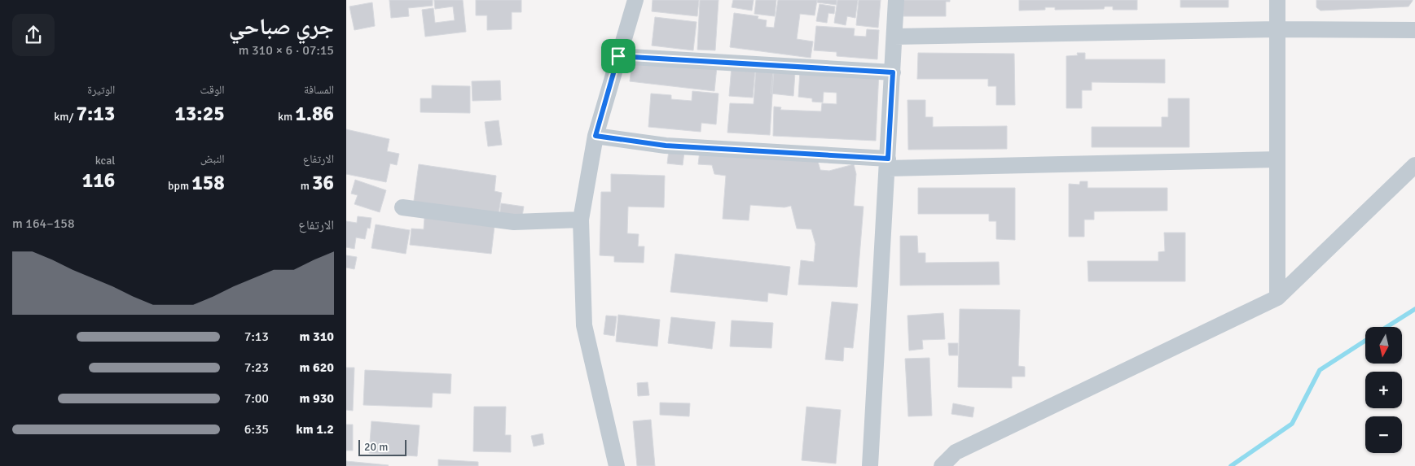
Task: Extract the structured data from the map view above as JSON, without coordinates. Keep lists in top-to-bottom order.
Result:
{
  "scale_bar": "20 m",
  "north": "bottom",
  "page": {
    "heading": ["جري صباحي", "07:15 · 6 × 310 m"],
    "stats": [
      ["المسافة", "1.86 km"],
      ["الوقت", "13:25"],
      ["الوتيرة", "7:13 /km"],
      ["الارتفاع", "36 m"],
      ["النبض", "158 bpm"],
      ["kcal", "116"]
    ],
    "chart": ["الارتفاع", "158–164 m"],
    "list": [
      {
        "name": "310 m",
        "note": "7:13"
      },
      {
        "name": "620 m",
        "note": "7:23"
      },
      {
        "name": "930 m",
        "note": "7:00"
      },
      {
        "name": "1.2 km",
        "note": "6:35"
      }
    ],
    "map_buttons": ["+", "−"],
    "scale": "20 m"
  }
}
